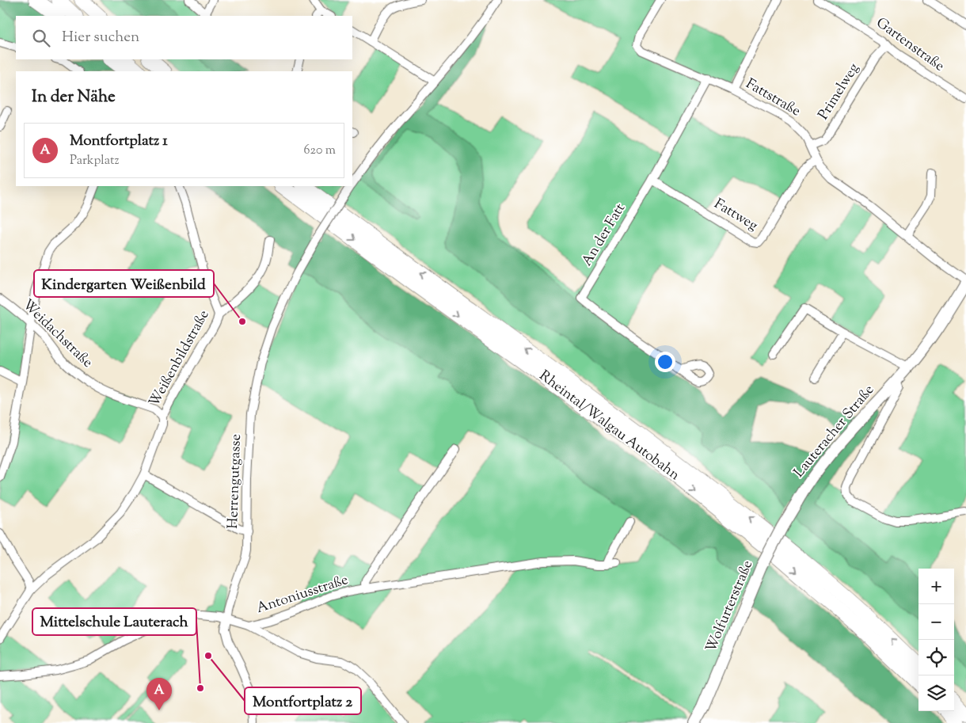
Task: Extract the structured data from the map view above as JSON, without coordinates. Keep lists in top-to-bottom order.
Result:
{
  "streets": {
    "highway": ["Rheintal/Walgau Autobahn"],
    "street": [
      "Gartenstraße",
      "Primelweg",
      "Fattstraße",
      "Fattweg",
      "An der Fatt",
      "Weidachstraße",
      "Weißenbildstraße",
      "Lauteracher Straße",
      "Herrengutgasse",
      "Antoniusstraße",
      "Wolfurterstraße"
    ]
  },
  "crossings": [
    ["Gartenstraße", "Primelweg"],
    ["Primelweg", "Fattstraße"],
    ["Fattstraße", "Fattweg"],
    ["Fattstraße", "An der Fatt"],
    ["Fattstraße", "Lauteracher Straße"],
    ["Fattweg", "An der Fatt"],
    ["Weidachstraße", "Weißenbildstraße"],
    ["Lauteracher Straße", "Wolfurterstraße"],
    ["Herrengutgasse", "Antoniusstraße"]
  ],
  "places": ["Kindergarten Weißenbild", "Montfortplatz 2", "Mittelschule Lauterach"],
  "page": {
    "search": "Hier suchen",
    "heading": "In der Nähe",
    "list": [
      {
        "mark": "A",
        "name": "Montfortplatz 1",
        "note": "Parkplatz",
        "value": "620 m"
      }
    ],
    "map_buttons": ["+", "−"],
    "pins": "A"
  }
}
